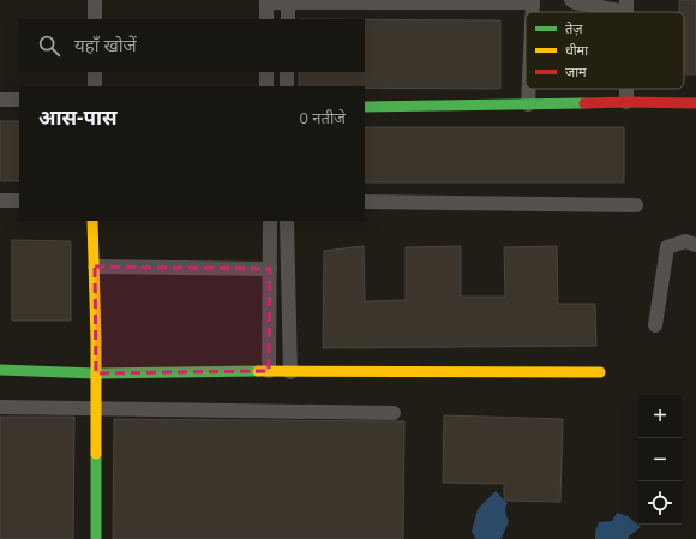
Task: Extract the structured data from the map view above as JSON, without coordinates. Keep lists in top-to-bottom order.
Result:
{
  "legend": ["तेज़", "धीमा", "जाम"],
  "page": {
    "search": "यहाँ खोजें",
    "heading": ["आस-पास", "0 नतीजे"],
    "map_buttons": ["+", "−"]
  }
}
